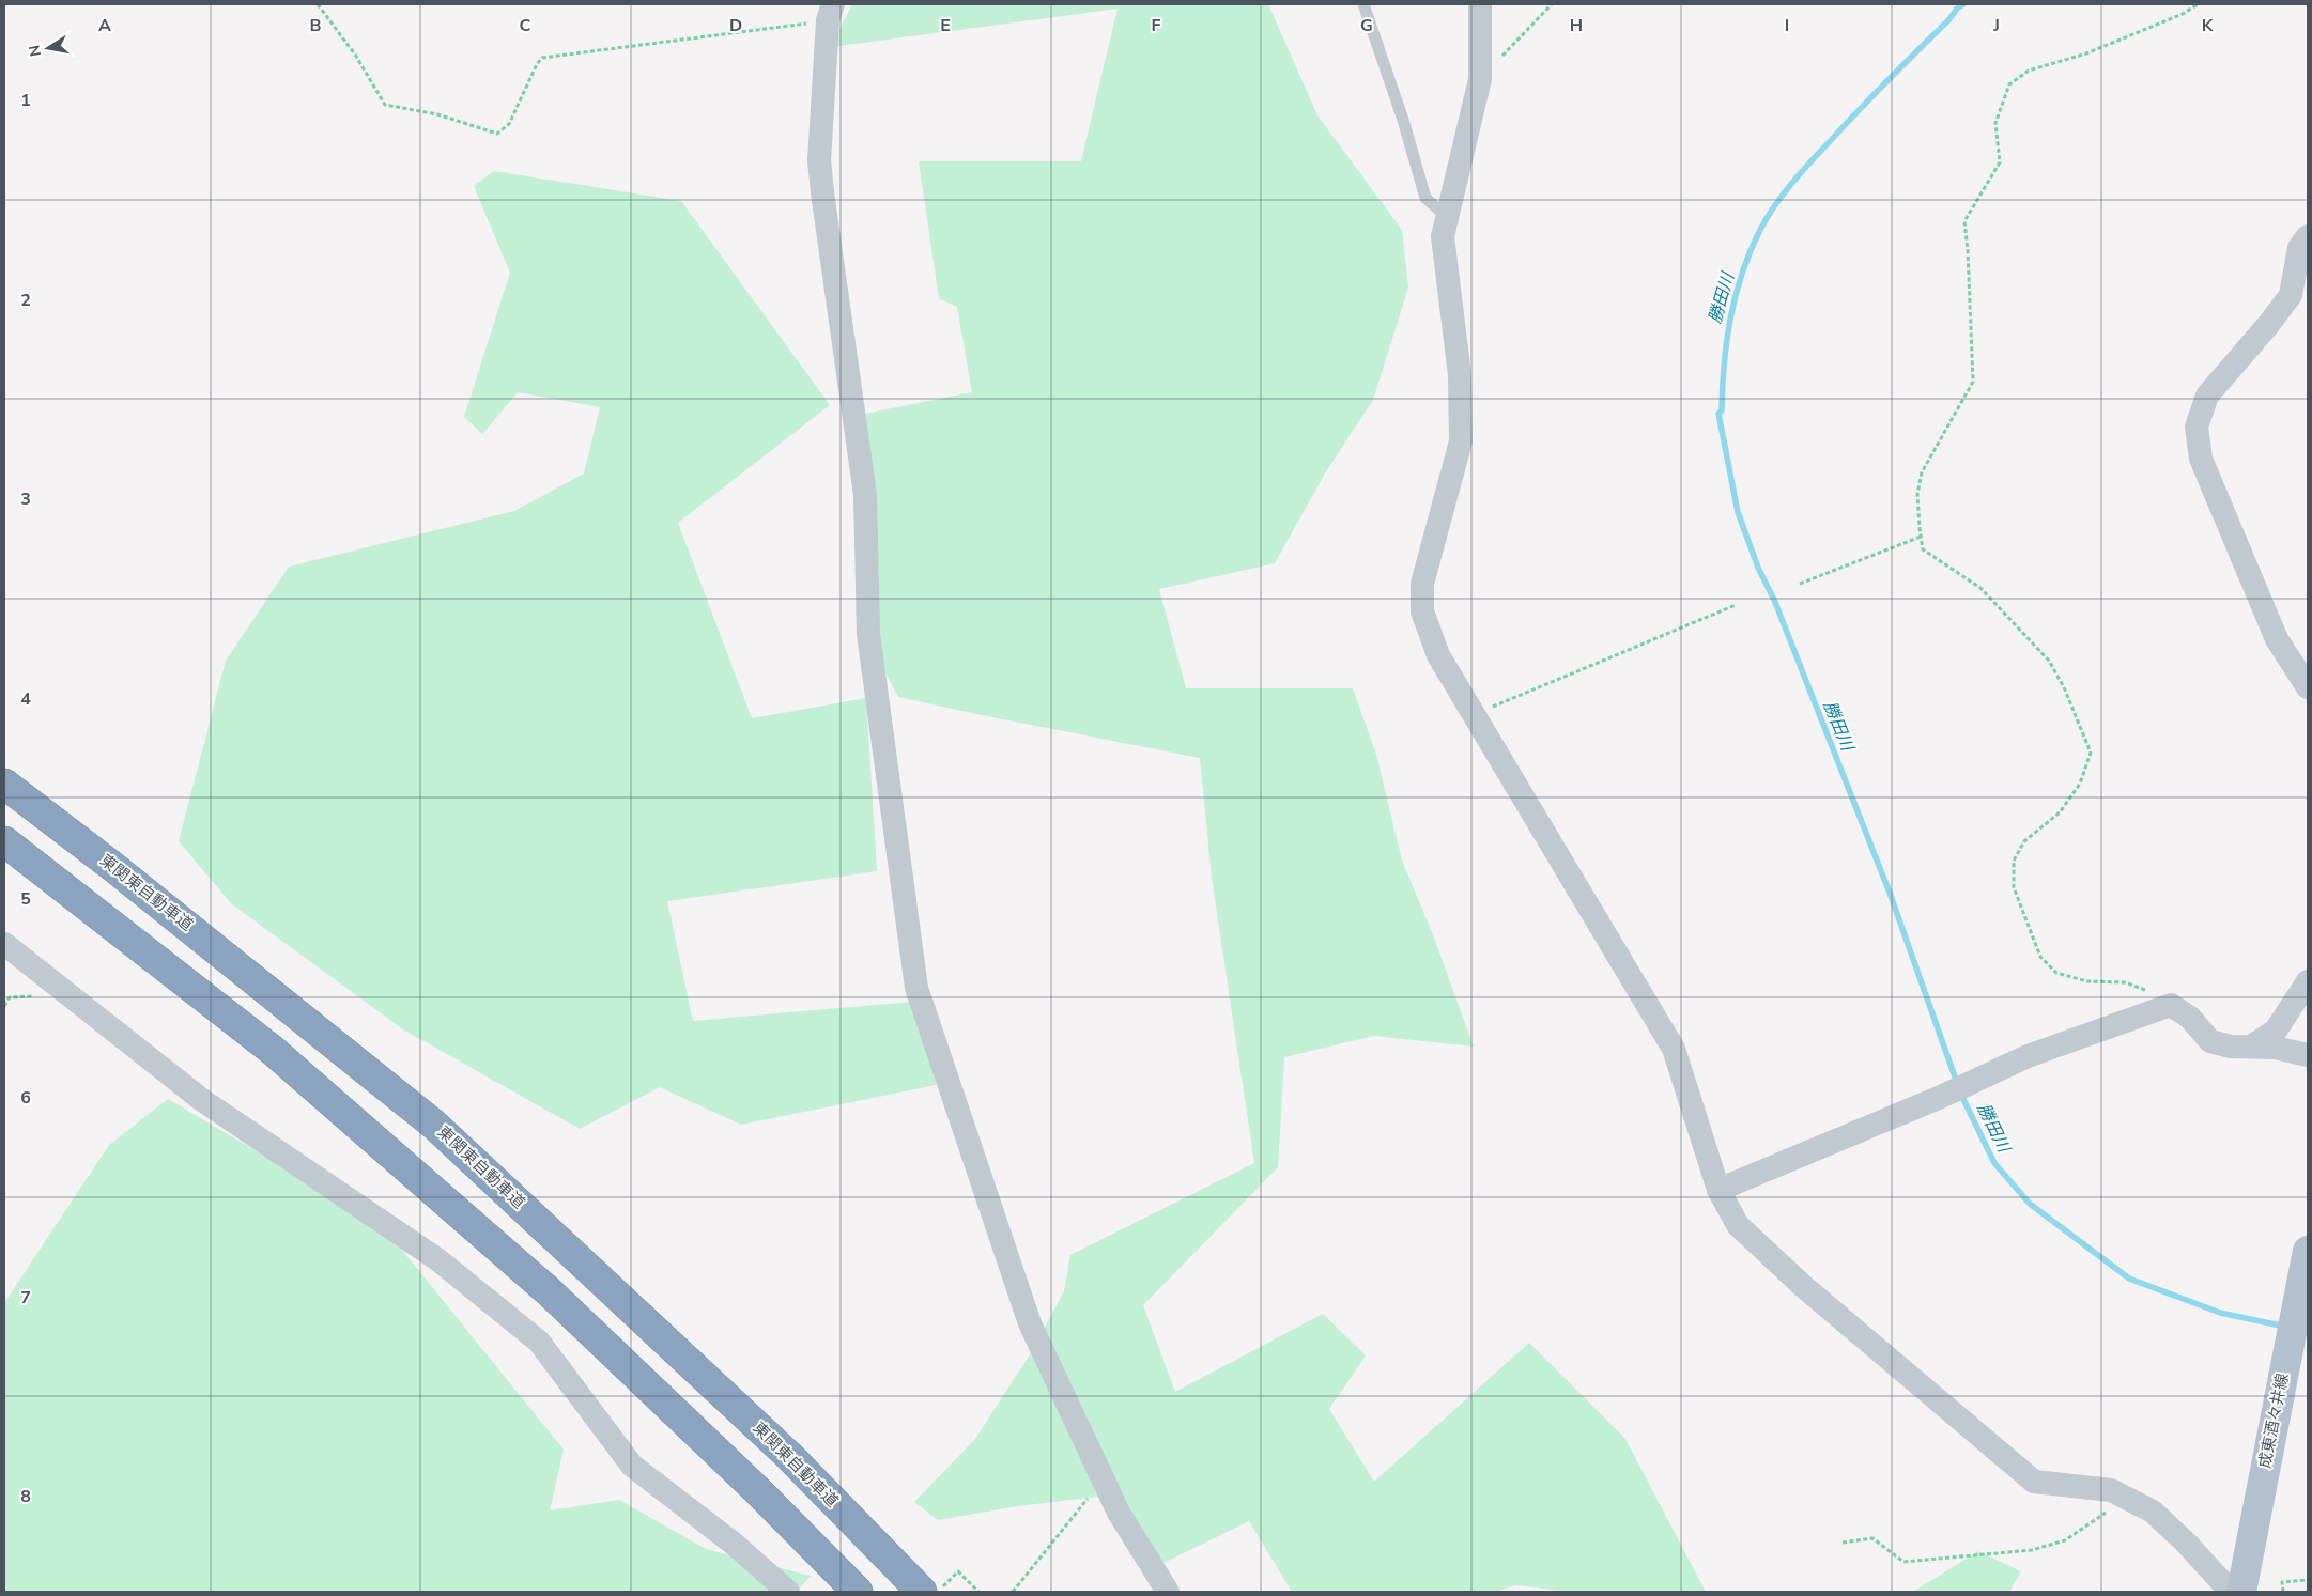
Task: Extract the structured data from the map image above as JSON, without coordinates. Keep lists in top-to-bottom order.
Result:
{
  "streets": {
    "highway": ["東関東自動車道"],
    "main road": ["成東酒々井線"]
  },
  "water": ["勝田川"],
  "north": "left",
  "grid": {
    "columns": [
      "A",
      "B",
      "C",
      "D",
      "E",
      "F",
      "G",
      "H",
      "I",
      "J",
      "K"
    ],
    "rows": [
      "1",
      "2",
      "3",
      "4",
      "5",
      "6",
      "7",
      "8"
    ]
  }
}
